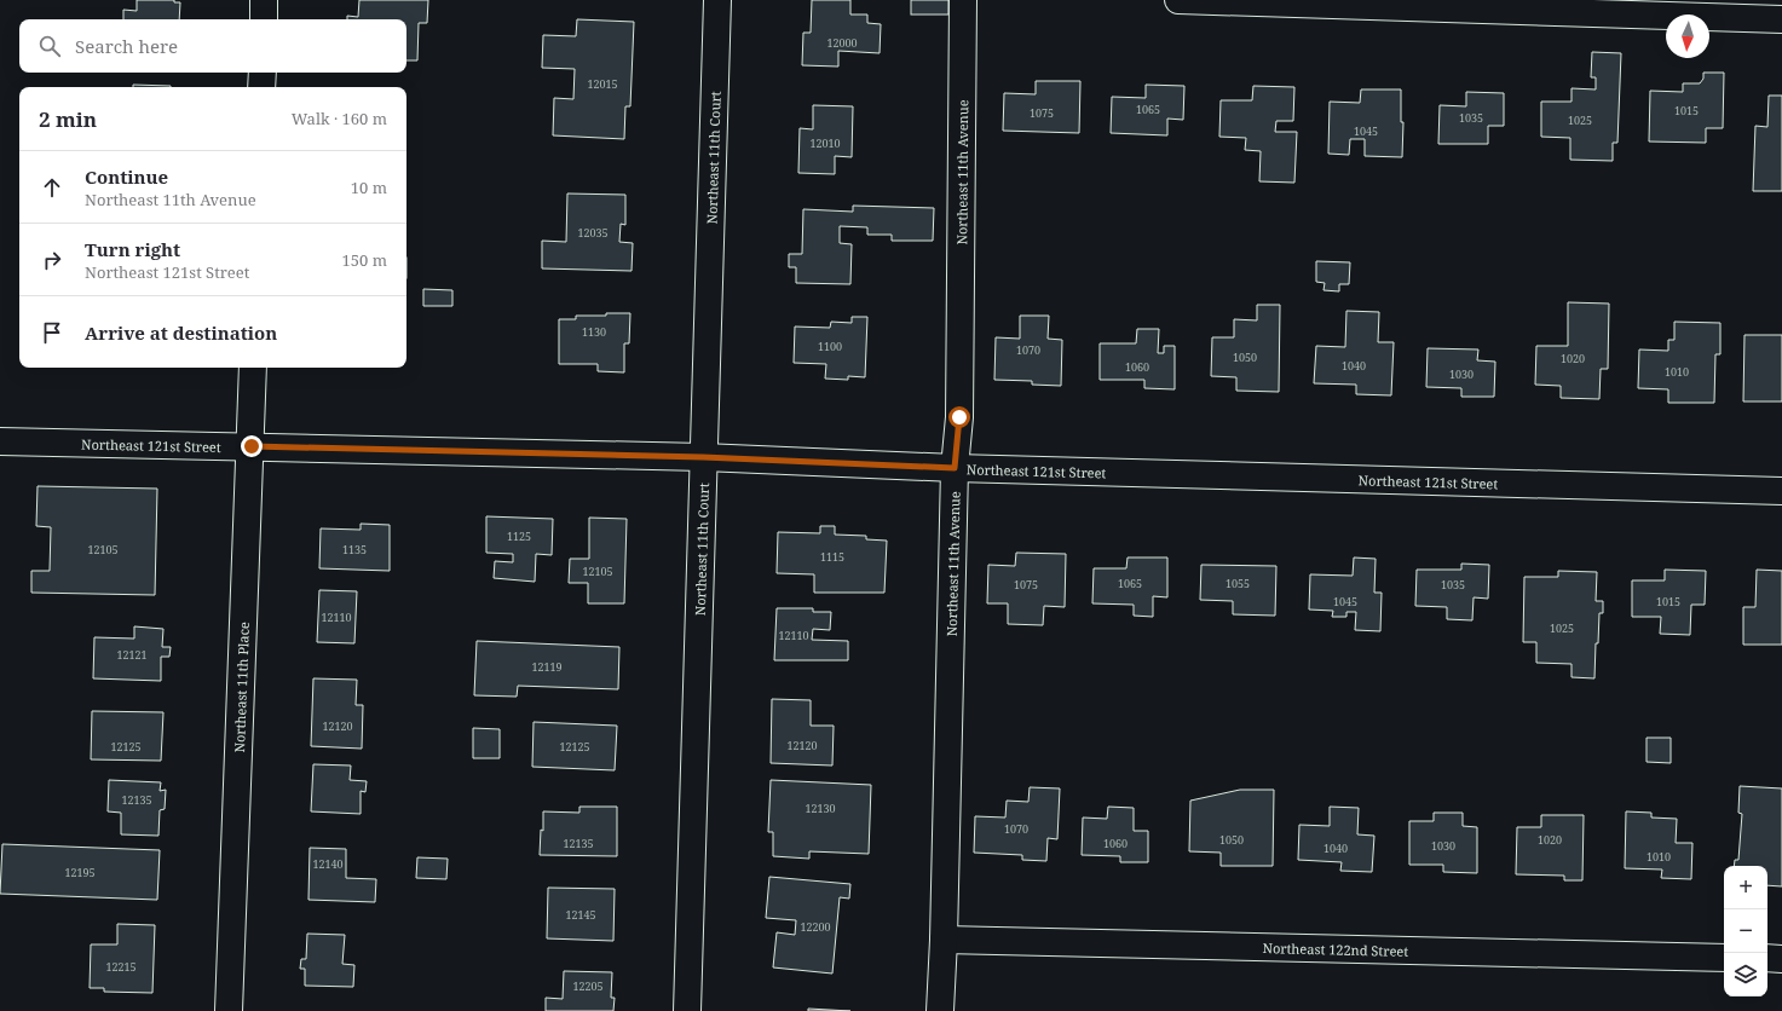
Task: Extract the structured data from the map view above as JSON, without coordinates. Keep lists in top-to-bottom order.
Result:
{
  "streets": {
    "street": [
      "Northeast 11th Court",
      "Northeast 11th Avenue",
      "Northeast 121st Street",
      "Northeast 11th Place",
      "Northeast 122nd Street"
    ]
  },
  "crossings": [
    ["Northeast 11th Court", "Northeast 121st Street"],
    ["Northeast 11th Avenue", "Northeast 121st Street"],
    ["Northeast 11th Avenue", "Northeast 122nd Street"],
    ["Northeast 121st Street", "Northeast 11th Place"]
  ],
  "house_numbers": [
    "12000",
    "12015",
    "1065",
    "1015",
    "1075",
    "1035",
    "1025",
    "1045",
    "12010",
    "12035",
    "1130",
    "1100",
    "1070",
    "1050",
    "1020",
    "1040",
    "1060",
    "1010",
    "1030",
    "1125",
    "12105",
    "1135",
    "1115",
    "12105",
    "1065",
    "1055",
    "1075",
    "1035",
    "1045",
    "1015",
    "12110",
    "1025",
    "12110",
    "12121",
    "12119",
    "12120",
    "12120",
    "12125",
    "12125",
    "12135",
    "12130",
    "1070",
    "1050",
    "1020",
    "12135",
    "1060",
    "1030",
    "1040",
    "1010",
    "12140",
    "12195",
    "12145",
    "12200",
    "12215",
    "12205"
  ],
  "north": "bottom",
  "page": {
    "search": "Search here",
    "heading": ["2 min", "Walk · 160 m"],
    "list": [
      ["Continue", "Northeast 11th Avenue", "10 m"],
      ["Turn right", "Northeast 121st Street", "150 m"],
      "Arrive at destination"
    ],
    "map_buttons": ["+", "−"]
  }
}
